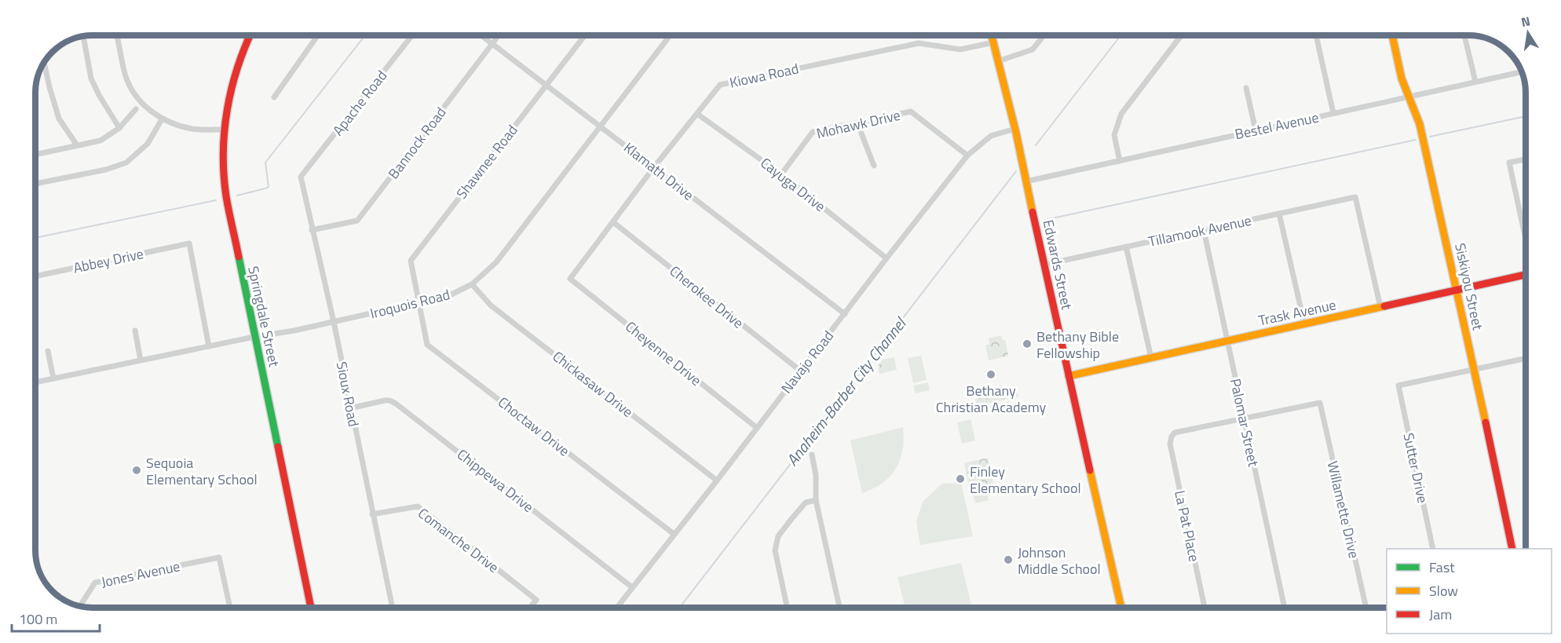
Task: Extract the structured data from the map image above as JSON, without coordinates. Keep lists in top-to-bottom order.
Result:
{
  "streets": {
    "street": [
      "Kiowa Road",
      "Apache Road",
      "Mohawk Drive",
      "Bestel Avenue",
      "Bannock Road",
      "Shawnee Road",
      "Klamath Drive",
      "Cayuga Drive",
      "Tillamook Avenue",
      "Abbey Drive",
      "Edwards Street",
      "Siskiyou Street",
      "Cherokee Drive",
      "Iroquois Road",
      "Trask Avenue",
      "Springdale Street",
      "Cheyenne Drive",
      "Navajo Road",
      "Chickasaw Drive",
      "Sioux Road",
      "Palomar Street",
      "Choctaw Drive",
      "Sutter Drive",
      "Chippewa Drive",
      "Willamette Drive",
      "La Pat Place",
      "Comanche Drive",
      "Jones Avenue"
    ]
  },
  "crossings": [
    ["Kiowa Road", "Klamath Drive"],
    ["Kiowa Road", "Cayuga Drive"],
    ["Kiowa Road", "Edwards Street"],
    ["Kiowa Road", "Cherokee Drive"],
    ["Kiowa Road", "Cheyenne Drive"],
    ["Apache Road", "Sioux Road"],
    ["Mohawk Drive", "Cayuga Drive"],
    ["Mohawk Drive", "Navajo Road"],
    ["Bestel Avenue", "Edwards Street"],
    ["Bestel Avenue", "Siskiyou Street"],
    ["Bannock Road", "Klamath Drive"],
    ["Bannock Road", "Sioux Road"],
    ["Shawnee Road", "Klamath Drive"],
    ["Shawnee Road", "Iroquois Road"],
    ["Shawnee Road", "Choctaw Drive"],
    ["Klamath Drive", "Iroquois Road"],
    ["Klamath Drive", "Navajo Road"],
    ["Cayuga Drive", "Navajo Road"],
    ["Tillamook Avenue", "Edwards Street"],
    ["Tillamook Avenue", "Trask Avenue"],
    ["Tillamook Avenue", "Palomar Street"],
    ["Abbey Drive", "Iroquois Road"],
    ["Edwards Street", "Trask Avenue"],
    ["Edwards Street", "Navajo Road"],
    ["Siskiyou Street", "Trask Avenue"],
    ["Siskiyou Street", "Sutter Drive"],
    ["Cherokee Drive", "Navajo Road"],
    ["Iroquois Road", "Springdale Street"],
    ["Iroquois Road", "Chickasaw Drive"],
    ["Iroquois Road", "Sioux Road"],
    ["Iroquois Road", "Choctaw Drive"],
    ["Trask Avenue", "Palomar Street"],
    ["Cheyenne Drive", "Navajo Road"],
    ["Navajo Road", "Chickasaw Drive"],
    ["Navajo Road", "Choctaw Drive"],
    ["Navajo Road", "Chippewa Drive"],
    ["Sioux Road", "Chippewa Drive"],
    ["Sioux Road", "Comanche Drive"],
    ["Palomar Street", "Willamette Drive"],
    ["Palomar Street", "La Pat Place"],
    ["Willamette Drive", "La Pat Place"]
  ],
  "water": ["Anaheim-Barber City Channel"],
  "places": [
    "Bethany Bible Fellowship",
    "Bethany Christian Academy",
    "Sequoia Elementary School",
    "Finley Elementary School",
    "Johnson Middle School"
  ],
  "legend": ["Fast", "Slow", "Jam"],
  "scale_bar": "100 m",
  "north": "top"
}
